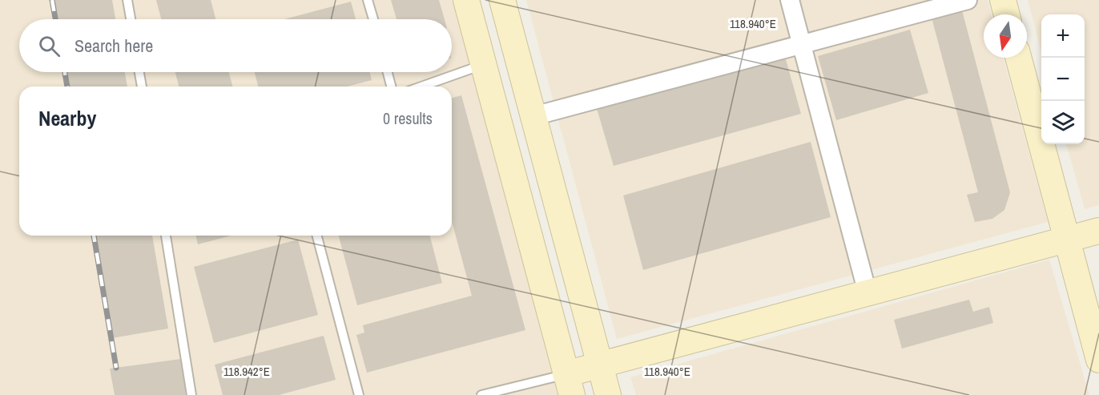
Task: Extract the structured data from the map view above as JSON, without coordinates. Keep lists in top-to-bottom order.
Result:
{
  "north": "bottom",
  "page": {
    "map_buttons": ["+", "−"],
    "search": "Search here",
    "heading": ["Nearby", "0 results"]
  },
  "coordinates": ["118.940°E", "118.942°E"]
}
